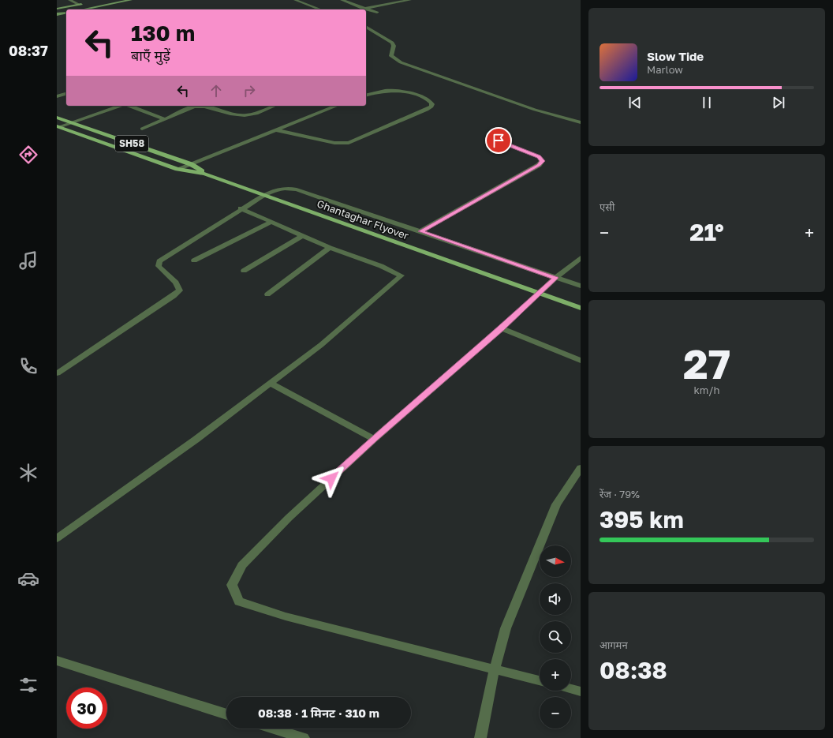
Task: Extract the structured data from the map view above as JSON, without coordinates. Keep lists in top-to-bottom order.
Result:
{
  "streets": {
    "main road": ["SH58", "Ghantaghar Flyover"]
  },
  "crossings": [
    ["SH58", "Ghantaghar Flyover"]
  ],
  "north": "right",
  "page": {
    "tabs": "08:37",
    "turn": ["130 m", "बाएँ मुड़ें"],
    "song": ["Slow Tide", "Marlow"],
    "tile": [
      "एसी",
      ["27", "km/h"],
      ["रेंज · 79%", "395 km"],
      ["आगमन", "08:38"]
    ],
    "heat": ["−", "21°", "+"],
    "map_buttons": ["+", "−"],
    "limit": "30",
    "trip": "08:38 · 1 मिनट · 310 m"
  }
}
